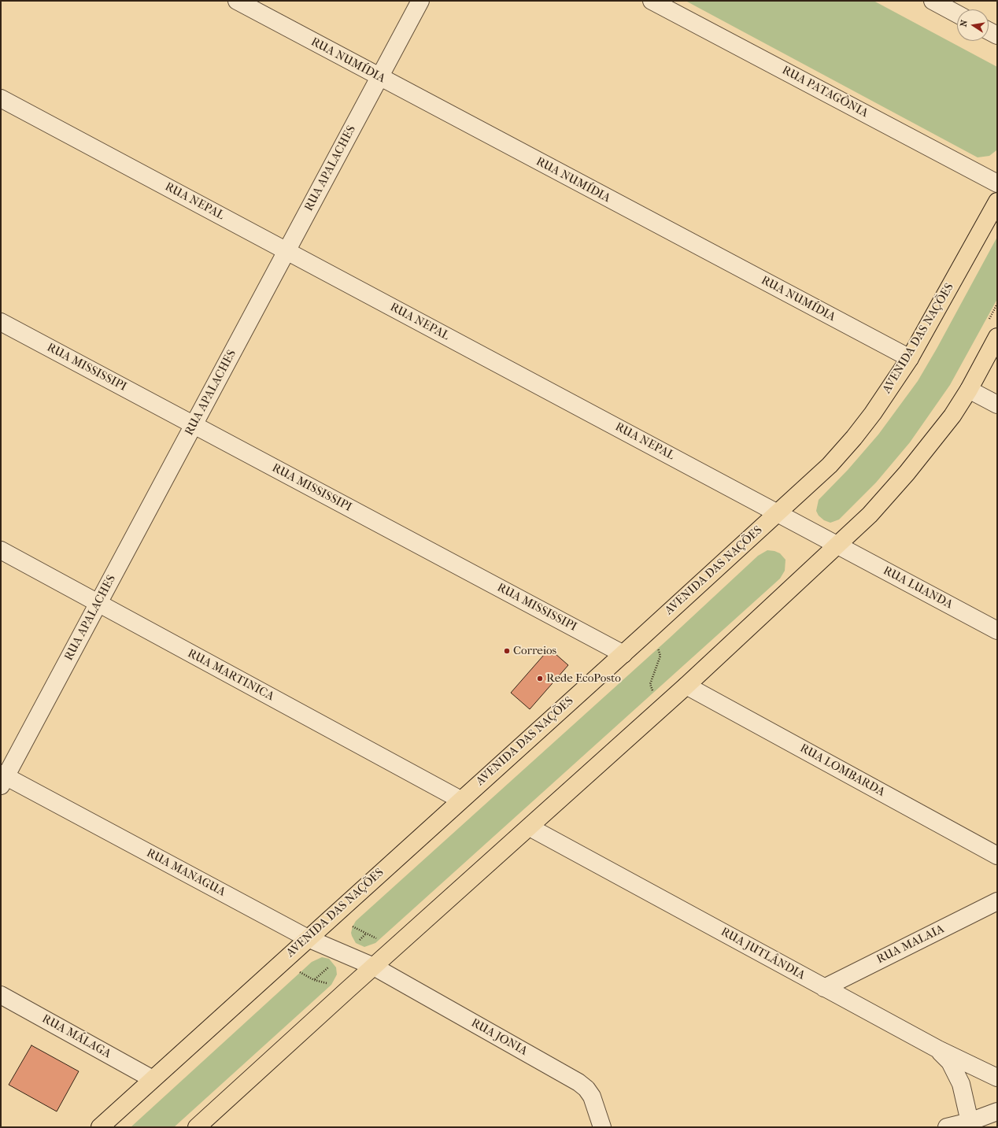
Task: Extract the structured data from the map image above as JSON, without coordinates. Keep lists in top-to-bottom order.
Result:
{
  "streets": {
    "main road": ["AVENIDA DAS NAÇÕES"],
    "street": [
      "RUA NUMÍDIA",
      "RUA PATAGÔNIA",
      "RUA APALACHES",
      "RUA NEPAL",
      "RUA MISSISSIPI",
      "RUA LUANDA",
      "RUA MARTINICA",
      "RUA LOMBARDA",
      "RUA MANAGUA",
      "RUA MALAIA",
      "RUA JUTLÂNDIA",
      "RUA MÁLAGA",
      "RUA JONIA"
    ]
  },
  "crossings": [
    ["RUA NUMÍDIA", "RUA APALACHES"],
    ["RUA NUMÍDIA", "AVENIDA DAS NAÇÕES"],
    ["RUA APALACHES", "RUA NEPAL"],
    ["RUA APALACHES", "RUA MISSISSIPI"],
    ["RUA APALACHES", "RUA MARTINICA"],
    ["RUA APALACHES", "RUA MANAGUA"],
    ["RUA NEPAL", "AVENIDA DAS NAÇÕES"],
    ["RUA NEPAL", "RUA LUANDA"],
    ["AVENIDA DAS NAÇÕES", "RUA MISSISSIPI"],
    ["AVENIDA DAS NAÇÕES", "RUA MARTINICA"],
    ["AVENIDA DAS NAÇÕES", "RUA MANAGUA"],
    ["AVENIDA DAS NAÇÕES", "RUA MÁLAGA"],
    ["RUA MANAGUA", "RUA JONIA"],
    ["RUA MALAIA", "RUA JUTLÂNDIA"]
  ],
  "places": ["Correios", "Rede EcoPosto"],
  "north": "left"
}
